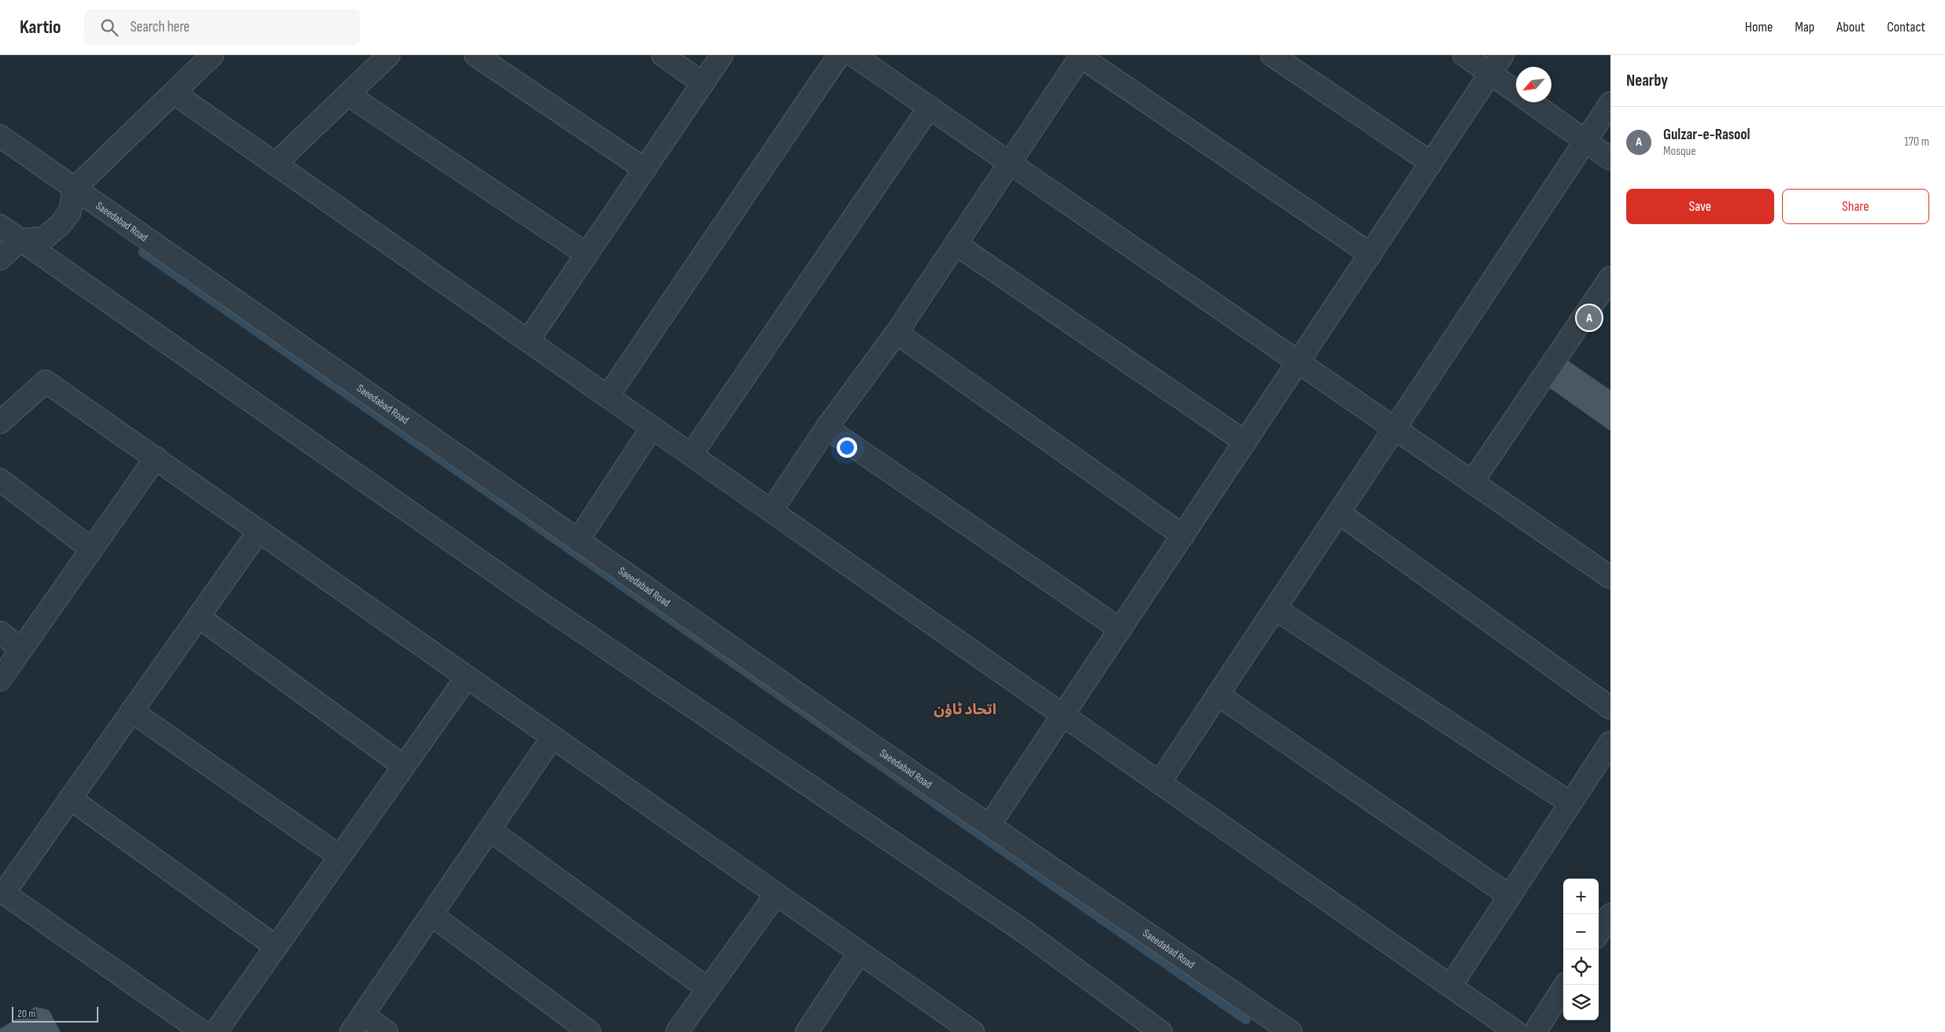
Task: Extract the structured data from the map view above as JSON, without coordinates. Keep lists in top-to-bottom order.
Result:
{
  "streets": {
    "street": ["Saeedabad Road"]
  },
  "districts": ["اتحاد ٹاؤن"],
  "scale_bar": "20 m",
  "north": "bottom left",
  "page": {
    "header": "Kartio",
    "search": "Search here",
    "nav": [
      "Home",
      "Map",
      "About",
      "Contact"
    ],
    "heading": "Nearby",
    "list": [
      {
        "mark": "A",
        "name": "Gulzar-e-Rasool",
        "note": "Mosque",
        "value": "170 m"
      }
    ],
    "buttons": ["Save", "Share"],
    "pins": "A",
    "map_buttons": ["+", "−"],
    "scale": "20 m"
  }
}
